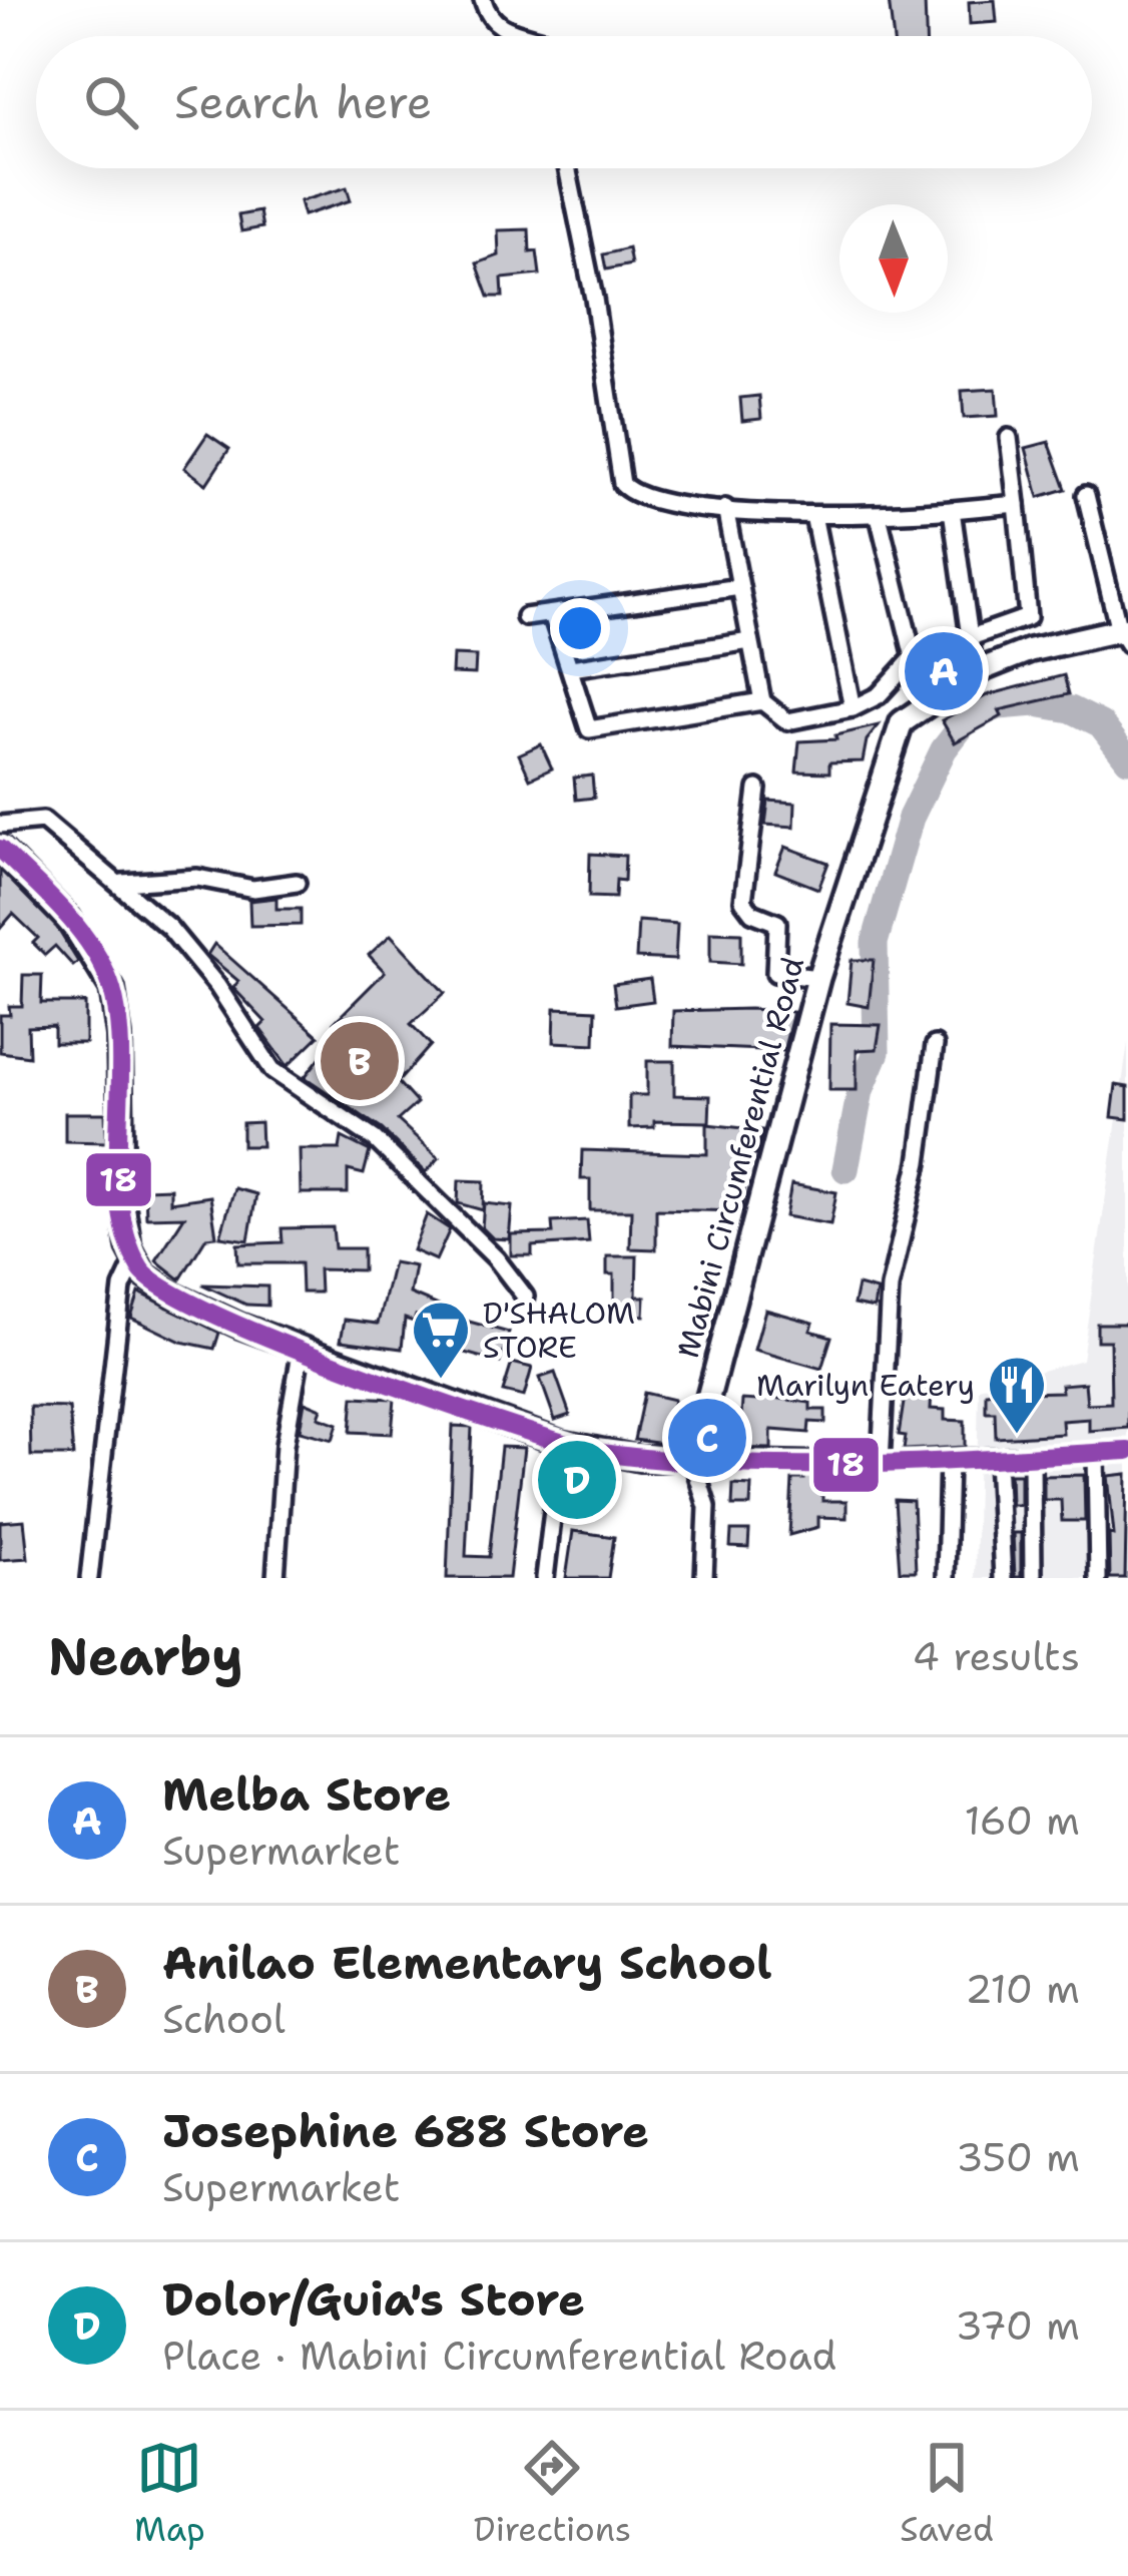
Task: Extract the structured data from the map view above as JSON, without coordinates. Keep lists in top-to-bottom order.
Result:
{
  "streets": {
    "main road": ["Mabini Circumferential Road"]
  },
  "places": {
    "supermarket": ["D'SHALOM STORE"],
    "restaurant": ["Marilyn Eatery"]
  },
  "lines": ["transit line 18"],
  "north": "bottom",
  "page": {
    "search": "Search here",
    "pins": [
      "A",
      "B",
      "C",
      "D"
    ],
    "heading": ["Nearby", "4 results"],
    "list": [
      {
        "mark": "A",
        "name": "Melba Store",
        "note": "Supermarket",
        "value": "160 m"
      },
      {
        "mark": "B",
        "name": "Anilao Elementary School",
        "note": "School",
        "value": "210 m"
      },
      {
        "mark": "C",
        "name": "Josephine 688 Store",
        "note": "Supermarket",
        "value": "350 m"
      },
      {
        "mark": "D",
        "name": "Dolor/Guia's Store",
        "note": "Place · Mabini Circumferential Road",
        "value": "370 m"
      }
    ],
    "nav": ["Map", "Directions", "Saved"]
  }
}
